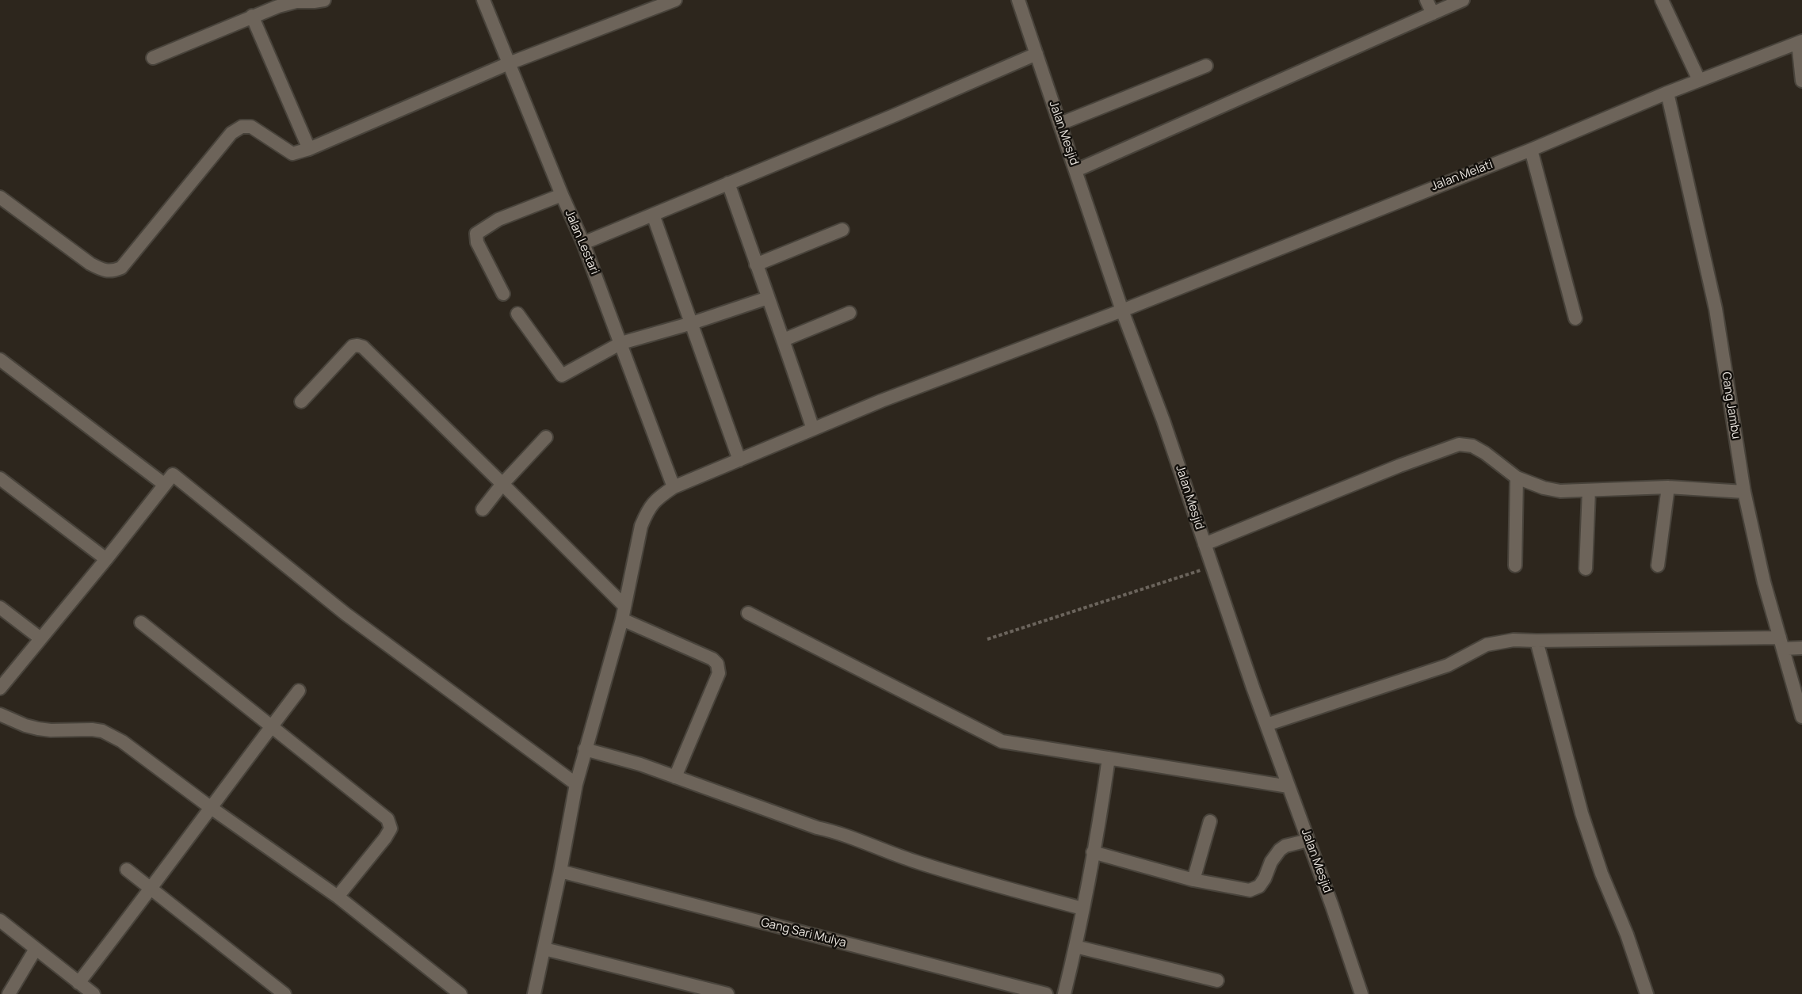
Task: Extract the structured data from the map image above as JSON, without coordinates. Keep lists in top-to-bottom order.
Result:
{
  "streets": {
    "street": [
      "Jalan Mesjid",
      "Jalan Melati",
      "Jalan Lestari",
      "Gang Jambu",
      "Gang Sari Mulya"
    ]
  },
  "crossings": [
    ["Jalan Mesjid", "Jalan Melati"],
    ["Jalan Melati", "Jalan Lestari"],
    ["Jalan Melati", "Gang Jambu"],
    ["Jalan Melati", "Gang Sari Mulya"]
  ]
}
